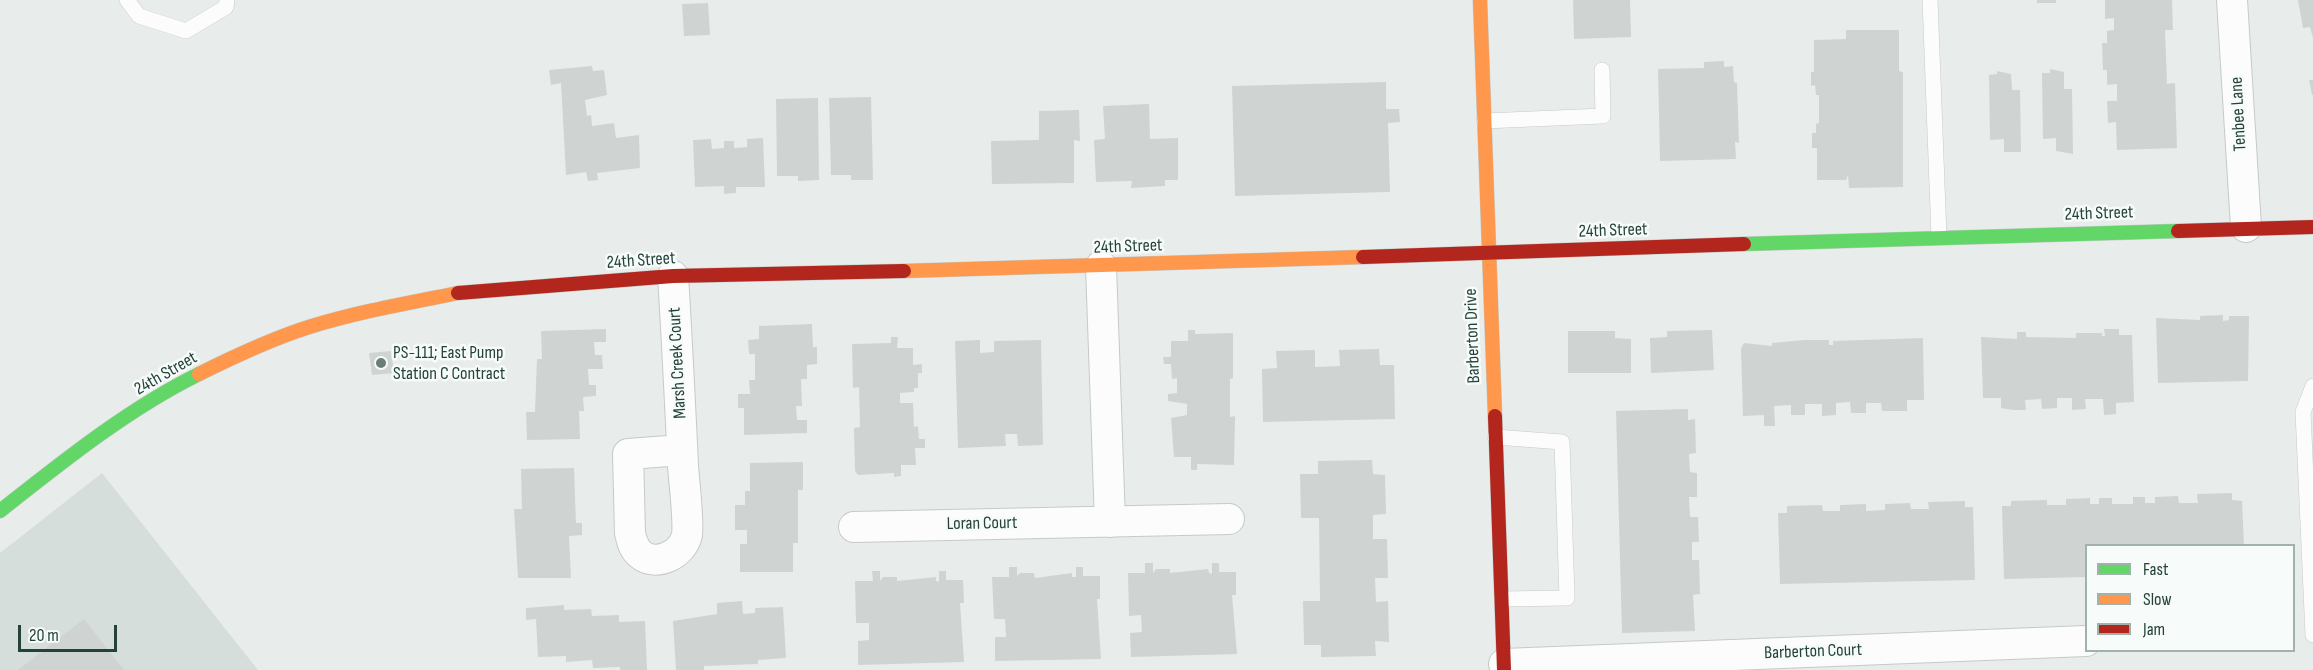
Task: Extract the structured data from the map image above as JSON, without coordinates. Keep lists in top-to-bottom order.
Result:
{
  "streets": {
    "street": [
      "Tenbee Lane",
      "24th Street",
      "Barberton Drive",
      "Marsh Creek Court",
      "Loran Court",
      "Barberton Court"
    ]
  },
  "crossings": [
    ["Tenbee Lane", "24th Street"],
    ["24th Street", "Barberton Drive"],
    ["24th Street", "Marsh Creek Court"],
    ["Barberton Drive", "Barberton Court"]
  ],
  "places": ["PS-111; East Pump Station C Contract"],
  "legend": ["Fast", "Slow", "Jam"],
  "scale_bar": "20 m"
}
